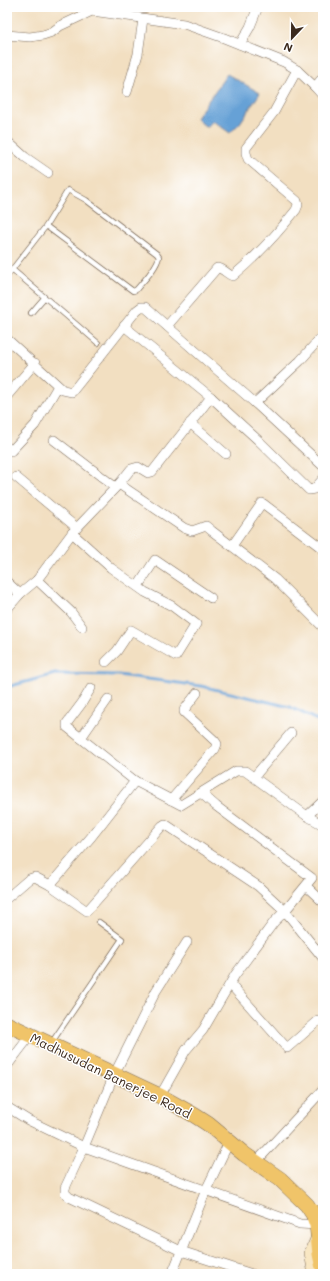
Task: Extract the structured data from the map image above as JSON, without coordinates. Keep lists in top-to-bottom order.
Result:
{
  "streets": {
    "main road": ["Madhusudan Banerjee Road"]
  },
  "north": "bottom"
}
